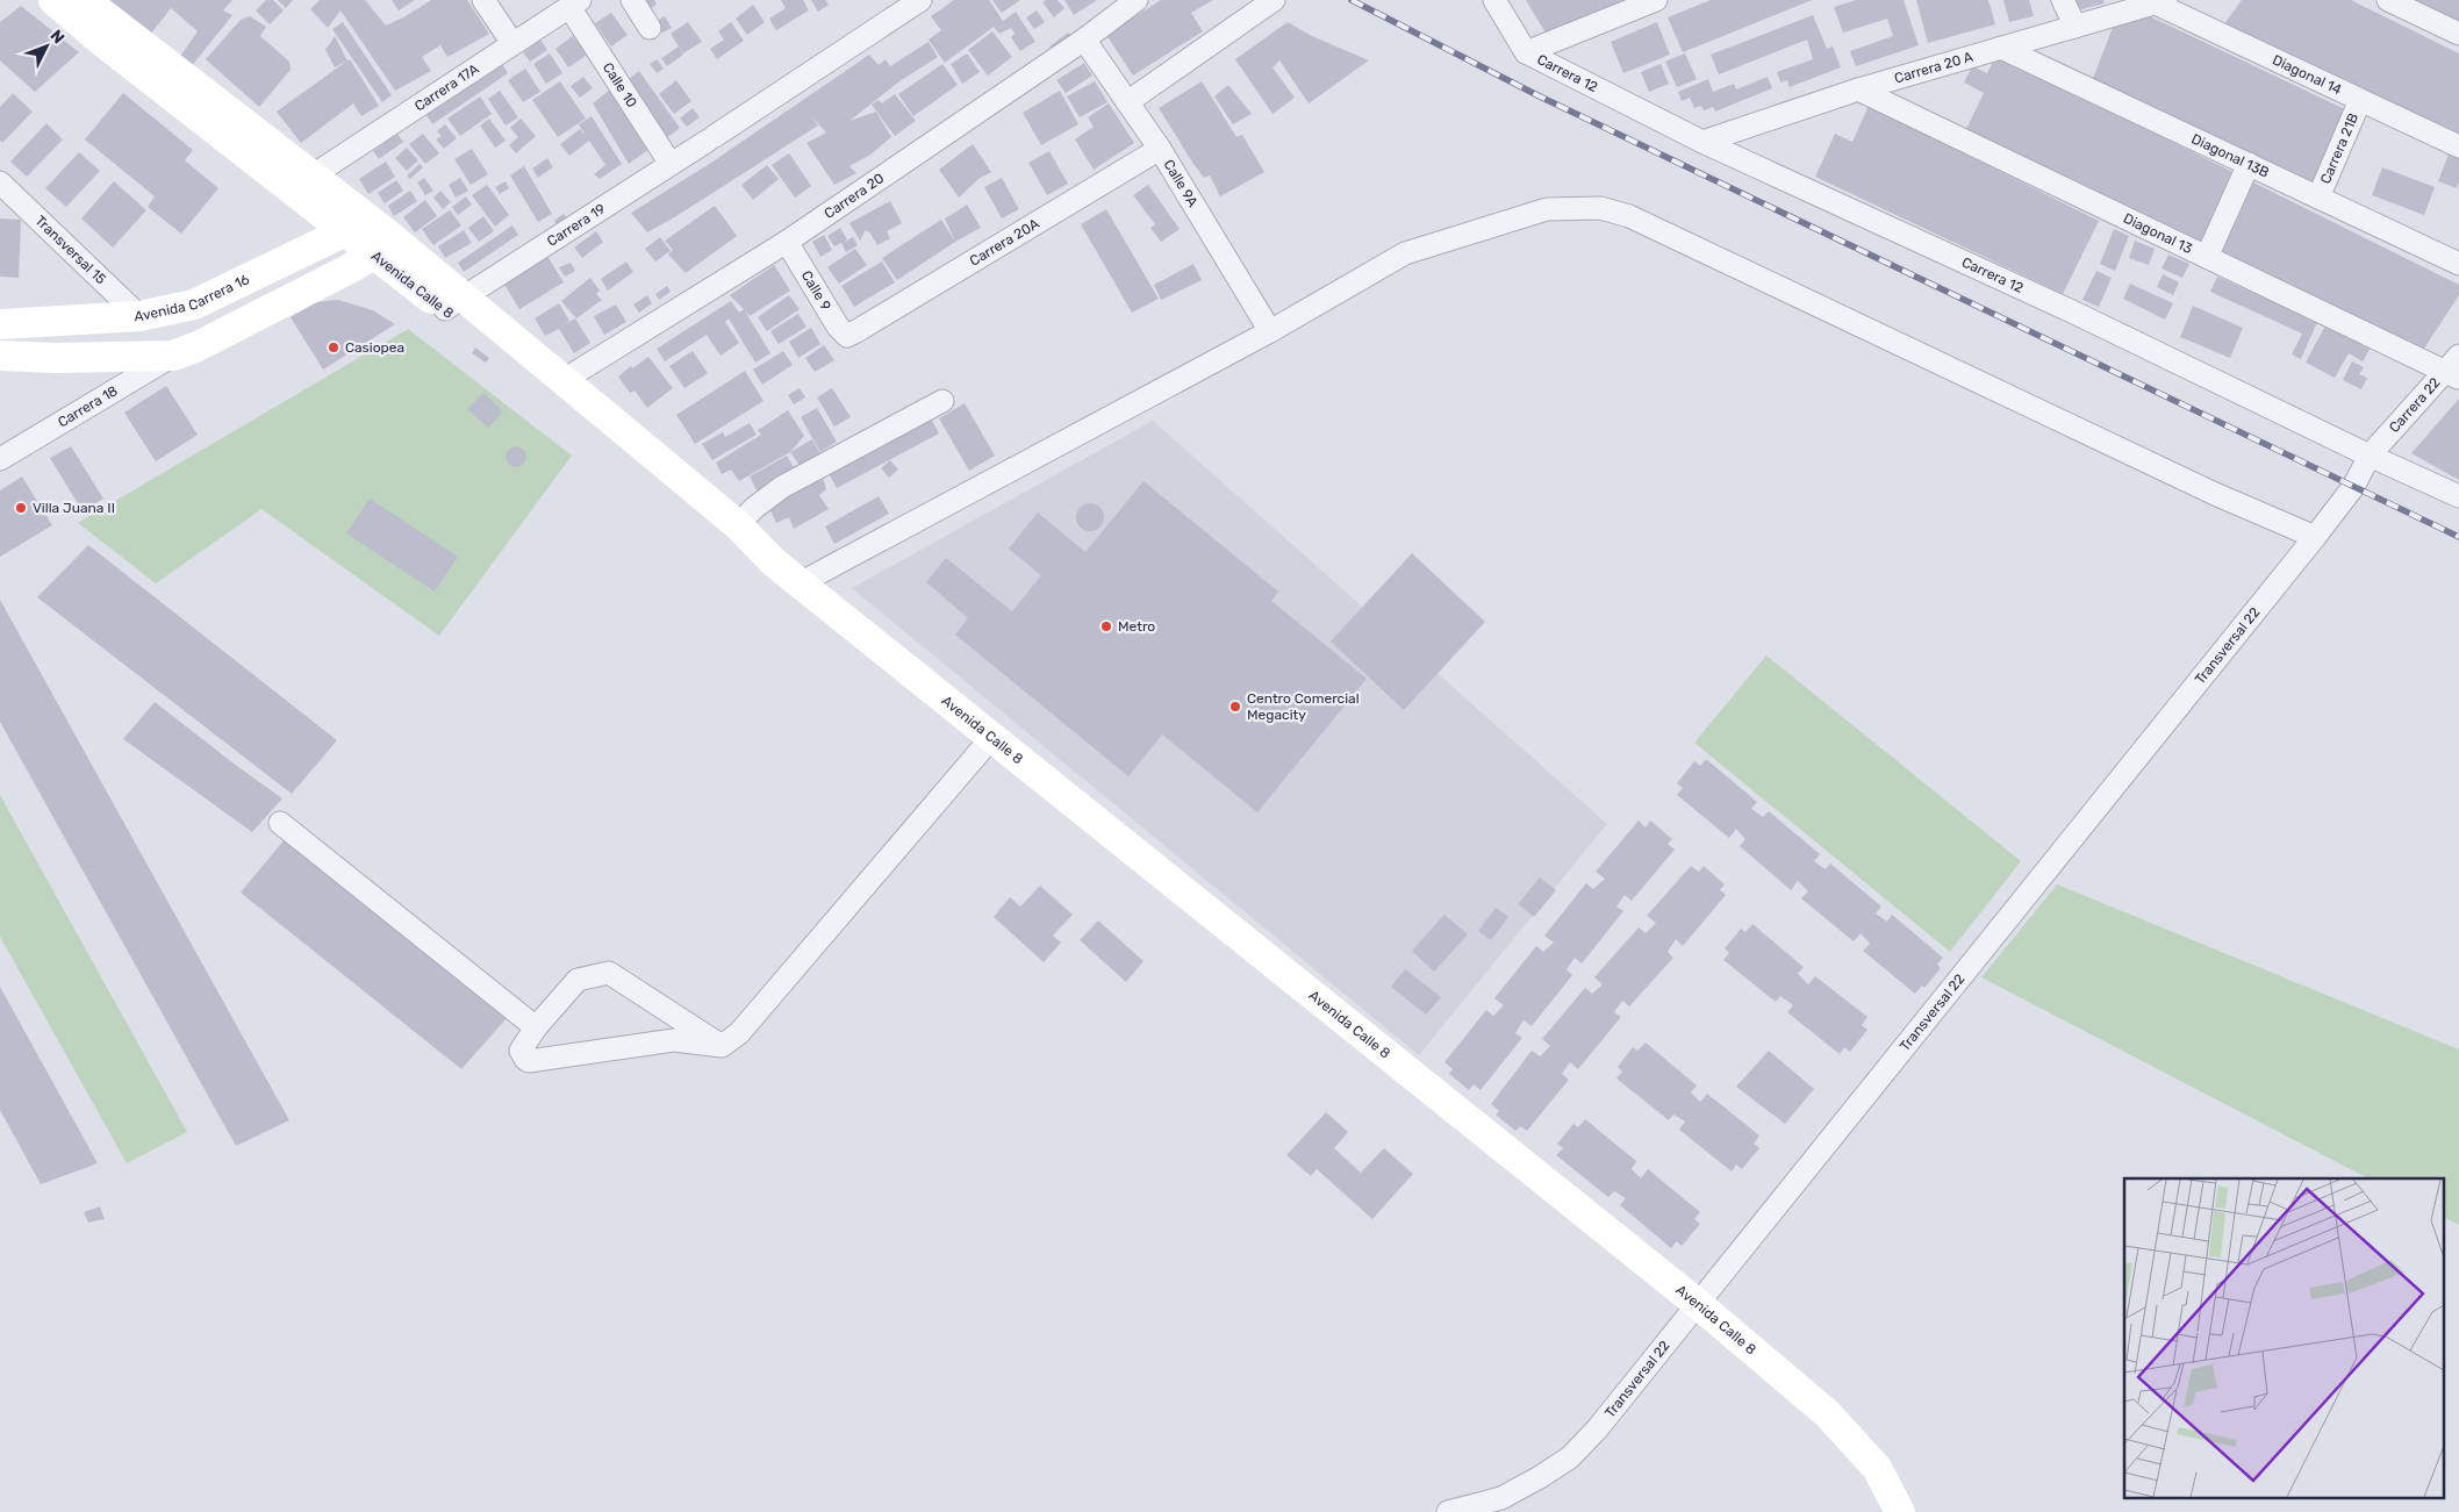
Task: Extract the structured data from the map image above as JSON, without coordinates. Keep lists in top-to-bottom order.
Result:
{
  "streets": {
    "main road": ["Avenida Calle 8", "Avenida Carrera 16"],
    "street": [
      "Carrera 20 A",
      "Carrera 12",
      "Diagonal 14",
      "Calle 10",
      "Carrera 17A",
      "Carrera 21B",
      "Diagonal 13B",
      "Calle 9A",
      "Carrera 20",
      "Carrera 19",
      "Diagonal 13",
      "Carrera 20A",
      "Transversal 15",
      "Calle 9",
      "Carrera 22",
      "Carrera 18",
      "Transversal 22"
    ]
  },
  "crossings": [
    ["Carrera 20 A", "Carrera 12"],
    ["Carrera 20 A", "Diagonal 14"],
    ["Carrera 20 A", "Diagonal 13B"],
    ["Carrera 20 A", "Diagonal 13"],
    ["Carrera 12", "Carrera 22"],
    ["Carrera 12", "Transversal 22"],
    ["Diagonal 14", "Carrera 21B"],
    ["Calle 10", "Carrera 17A"],
    ["Calle 10", "Carrera 19"],
    ["Carrera 17A", "Avenida Calle 8"],
    ["Carrera 21B", "Diagonal 13B"],
    ["Calle 9A", "Carrera 20"],
    ["Calle 9A", "Carrera 20A"],
    ["Carrera 20", "Avenida Calle 8"],
    ["Carrera 20", "Calle 9"],
    ["Carrera 19", "Avenida Calle 8"],
    ["Diagonal 13", "Carrera 22"],
    ["Carrera 20A", "Calle 9"],
    ["Transversal 15", "Avenida Carrera 16"],
    ["Avenida Calle 8", "Avenida Carrera 16"],
    ["Avenida Calle 8", "Transversal 22"],
    ["Carrera 22", "Transversal 22"]
  ],
  "places": [
    "Casiopea",
    "Villa Juana II",
    "Metro",
    "Centro Comercial Megacity"
  ],
  "north": "top right"
}
